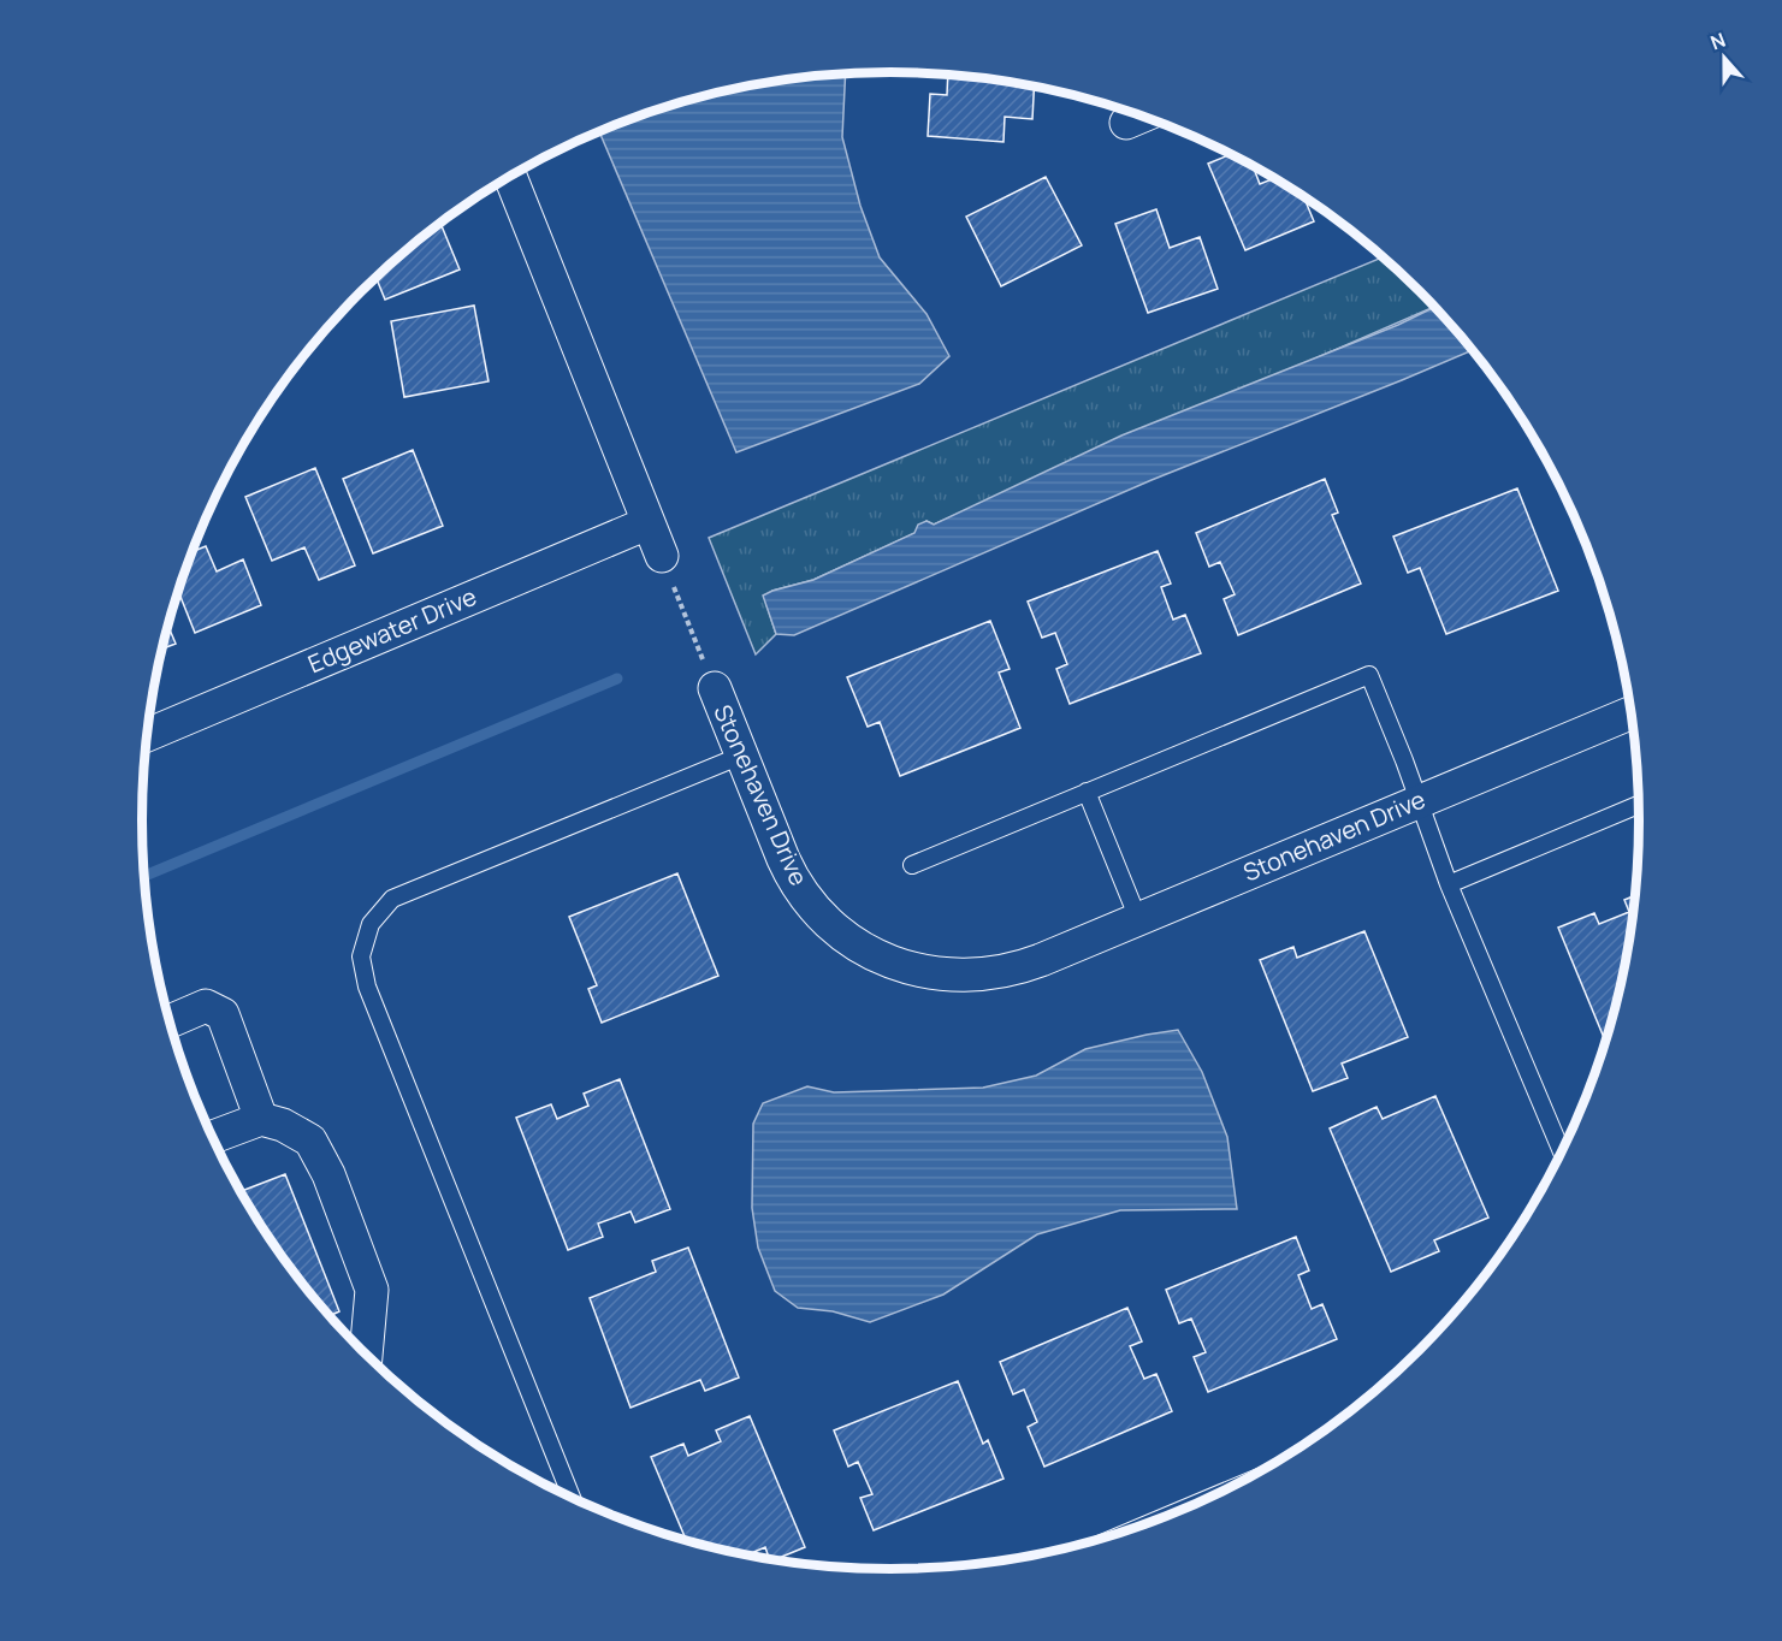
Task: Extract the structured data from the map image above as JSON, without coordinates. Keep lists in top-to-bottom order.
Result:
{
  "streets": {
    "street": ["Edgewater Drive", "Stonehaven Drive"]
  },
  "north": "top"
}
